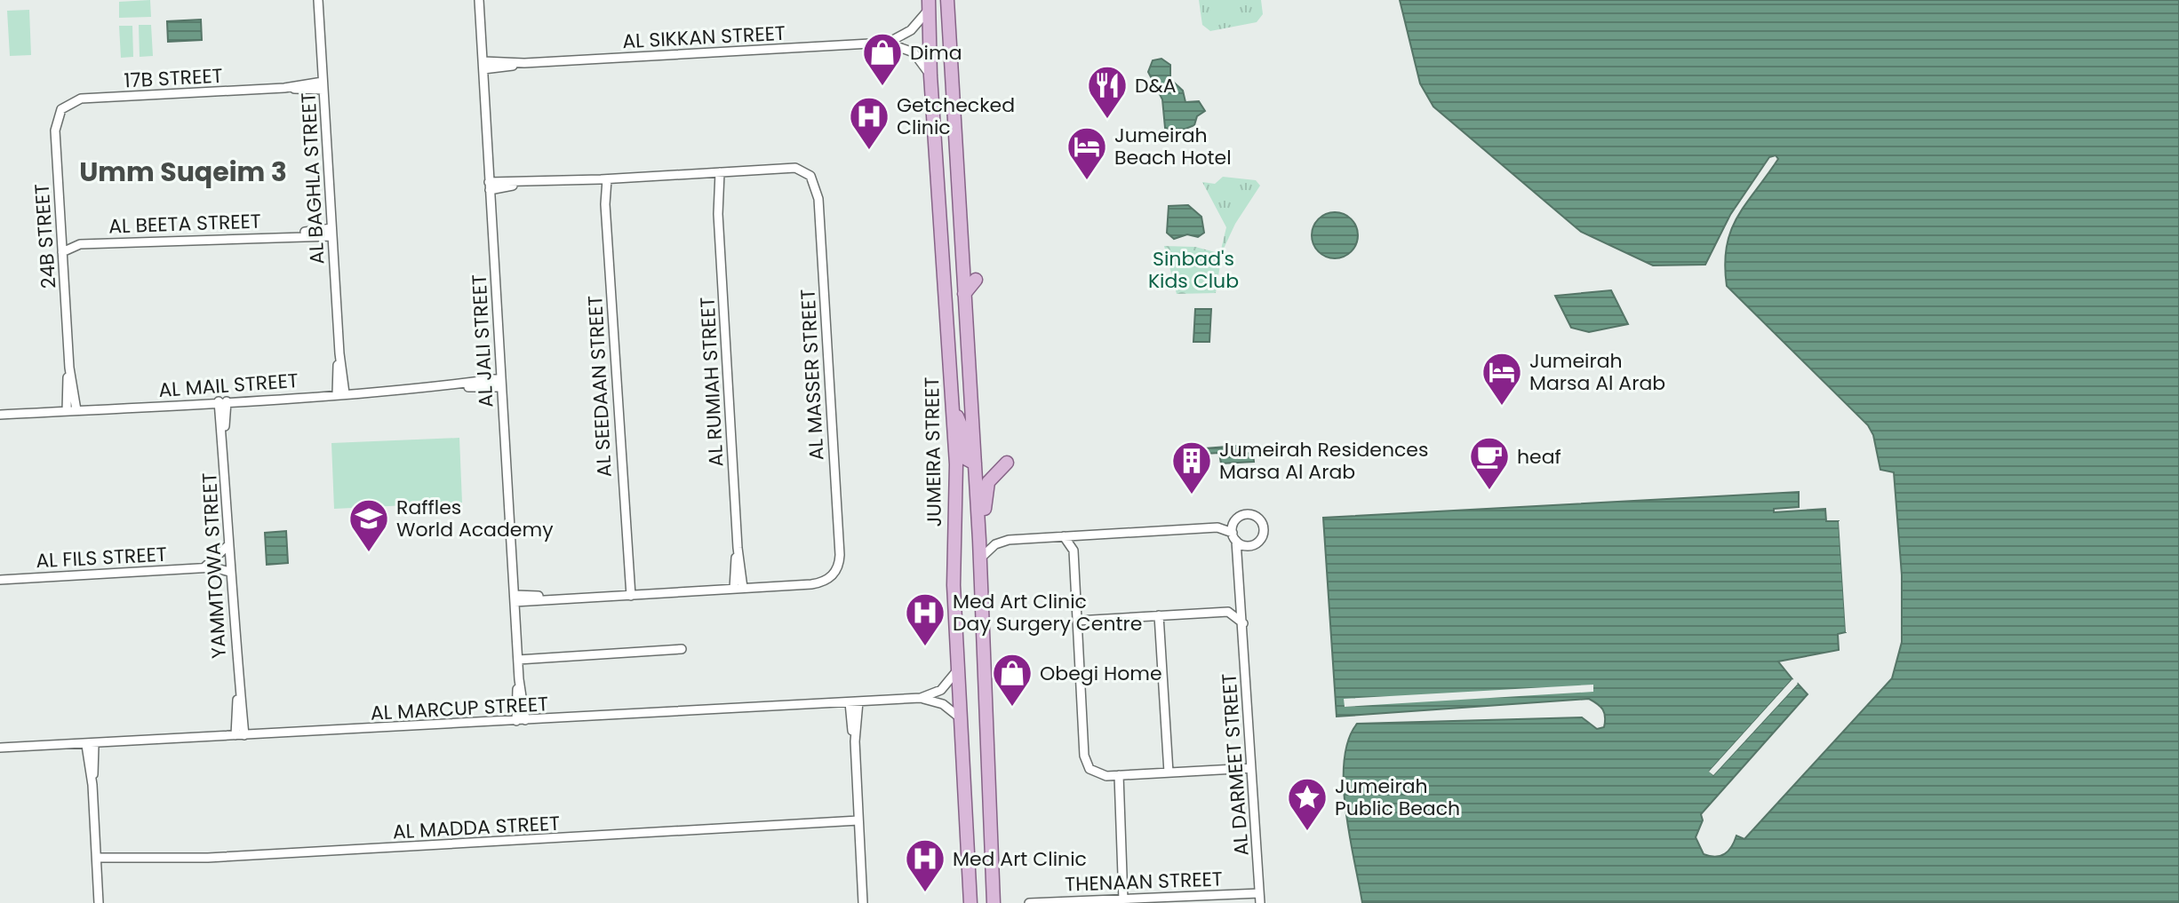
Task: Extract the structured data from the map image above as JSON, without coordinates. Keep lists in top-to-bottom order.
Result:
{
  "streets": {
    "main road": ["JUMEIRA STREET"],
    "street": [
      "AL SIKKAN STREET",
      "17B STREET",
      "AL BAGHLA STREET",
      "AL BEETA STREET",
      "24B STREET",
      "AL JALI STREET",
      "AL MASSER STREET",
      "AL RUMIAH STREET",
      "AL MAIL STREET",
      "AL SEEDAAN STREET",
      "AL FILS STREET",
      "YAMMTOWA STREET",
      "AL MARCUP STREET",
      "AL DARMEET STREET",
      "AL MADDA STREET",
      "THENAAN STREET"
    ]
  },
  "crossings": [
    ["AL SIKKAN STREET", "AL JALI STREET"],
    ["AL SIKKAN STREET", "JUMEIRA STREET"],
    ["17B STREET", "AL BAGHLA STREET"],
    ["17B STREET", "24B STREET"],
    ["AL BAGHLA STREET", "AL BEETA STREET"],
    ["AL BAGHLA STREET", "AL MAIL STREET"],
    ["AL BEETA STREET", "24B STREET"],
    ["24B STREET", "AL MAIL STREET"],
    ["AL JALI STREET", "AL MASSER STREET"],
    ["AL JALI STREET", "AL MAIL STREET"],
    ["AL JALI STREET", "AL MARCUP STREET"],
    ["AL MASSER STREET", "AL RUMIAH STREET"],
    ["AL MASSER STREET", "AL SEEDAAN STREET"],
    ["AL MAIL STREET", "YAMMTOWA STREET"],
    ["JUMEIRA STREET", "AL MARCUP STREET"],
    ["AL FILS STREET", "YAMMTOWA STREET"],
    ["YAMMTOWA STREET", "AL MARCUP STREET"],
    ["AL DARMEET STREET", "THENAAN STREET"]
  ],
  "districts": ["Umm Suqeim 3"],
  "parks": ["Sinbad's Kids Club"],
  "places": {
    "shop": ["Dima", "Obegi Home"],
    "restaurant": ["D&A"],
    "hospital": ["Getchecked Clinic", "Med Art Clinic Day Surgery Centre", "Med Art Clinic"],
    "hotel": ["Jumeirah Beach Hotel", "Jumeirah Marsa Al Arab"],
    "cafe": ["heaf"],
    "building": ["Jumeirah Residences Marsa Al Arab"],
    "school or university": ["Raffles World Academy"],
    "place": ["Jumeirah Public Beach"]
  }
}
